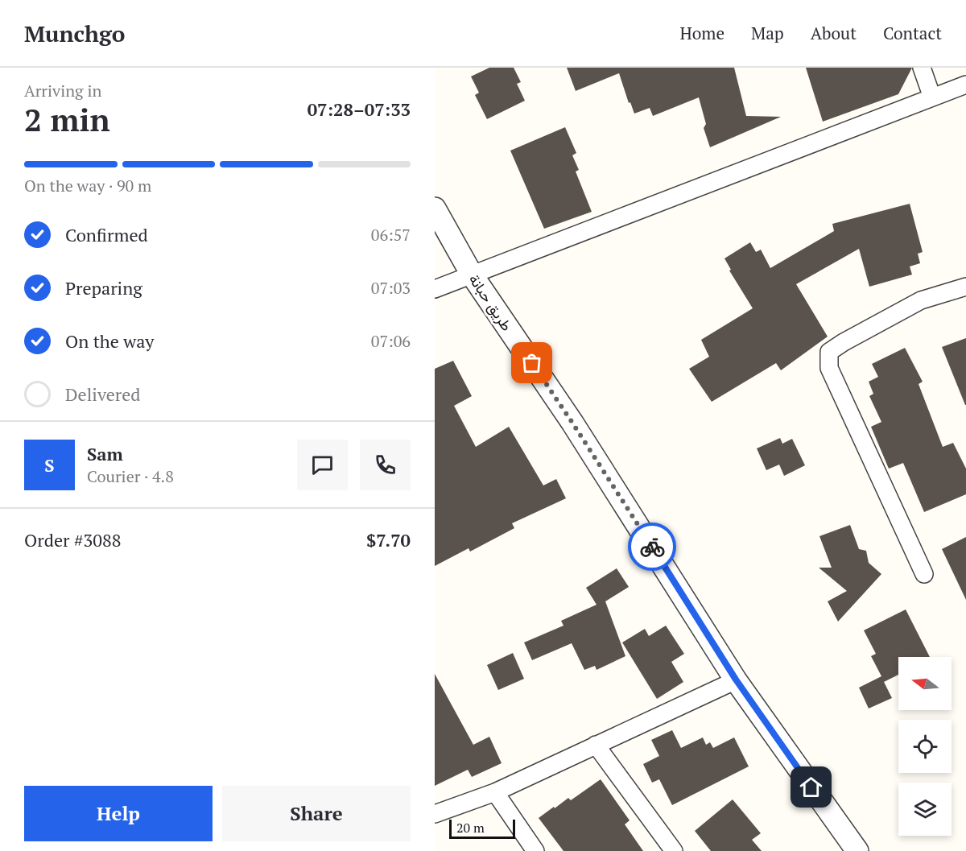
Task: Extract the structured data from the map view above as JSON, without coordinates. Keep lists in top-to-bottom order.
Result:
{
  "streets": {
    "street": ["طريق حبانة"]
  },
  "scale_bar": "20 m",
  "north": "left",
  "page": {
    "header": "Munchgo",
    "nav": [
      "Home",
      "Map",
      "About",
      "Contact"
    ],
    "heading": ["2 min", "Arriving in", "07:28–07:33"],
    "panel": [
      "Sam",
      "Courier · 4.8",
      "Order #3088",
      "$7.70"
    ],
    "bar": "On the way · 90 m",
    "list": [
      ["Confirmed", "06:57"],
      ["Preparing", "07:03"],
      ["On the way", "07:06"],
      "Delivered"
    ],
    "round": "S",
    "buttons": ["Help", "Share"],
    "scale": "20 m"
  }
}
